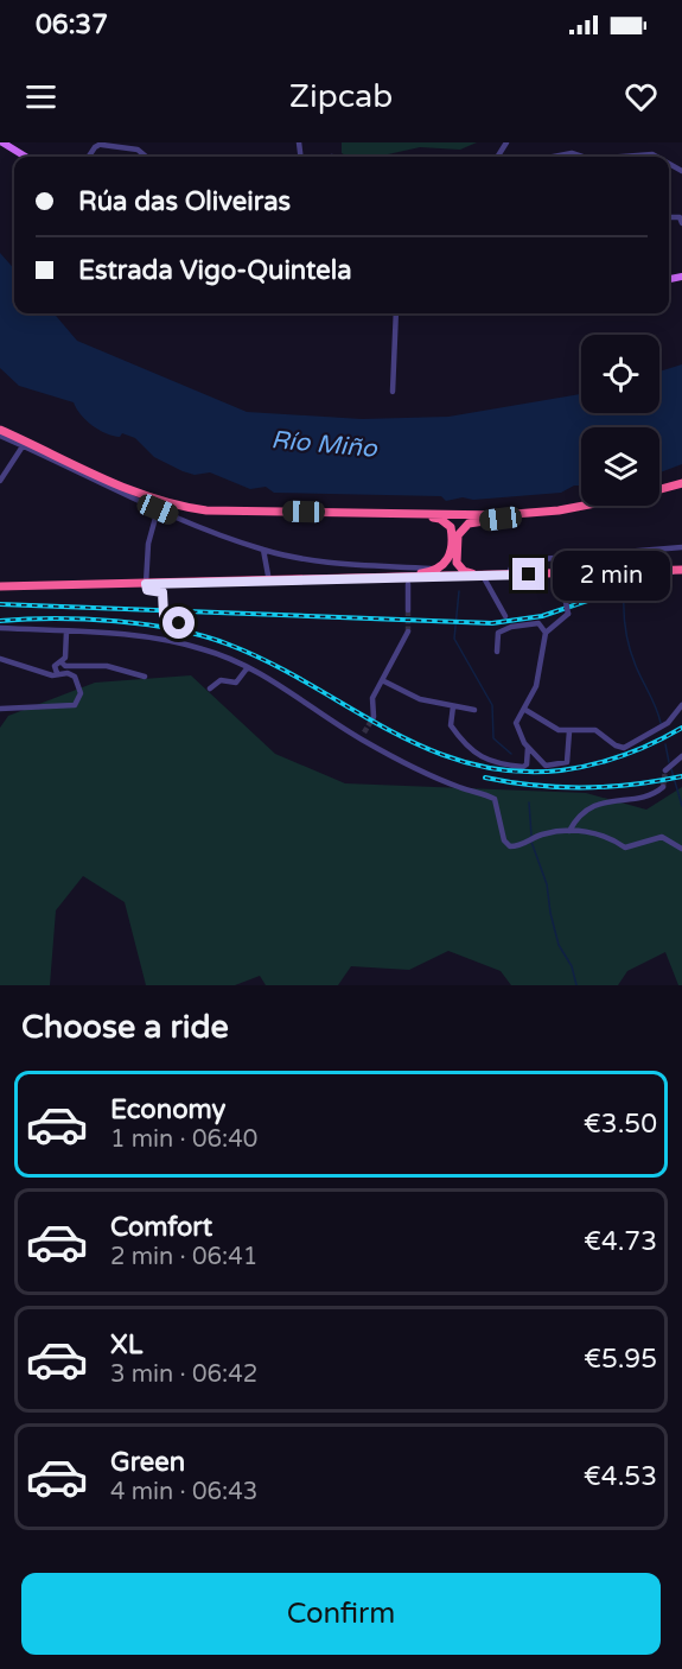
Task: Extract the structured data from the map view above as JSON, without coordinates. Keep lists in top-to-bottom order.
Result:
{
  "water": ["Río Miño"],
  "page": {
    "status": "06:37",
    "header": "Zipcab",
    "banner": ["Rúa das Oliveiras", "Estrada Vigo-Quintela"],
    "bubble": "2 min",
    "heading": "Choose a ride",
    "list": [
      {
        "name": "Economy",
        "note": "1 min · 06:40",
        "value": "€3.50"
      },
      {
        "name": "Comfort",
        "note": "2 min · 06:41",
        "value": "€4.73"
      },
      {
        "name": "XL",
        "note": "3 min · 06:42",
        "value": "€5.95"
      },
      {
        "name": "Green",
        "note": "4 min · 06:43",
        "value": "€4.53"
      }
    ],
    "buttons": "Confirm"
  }
}
